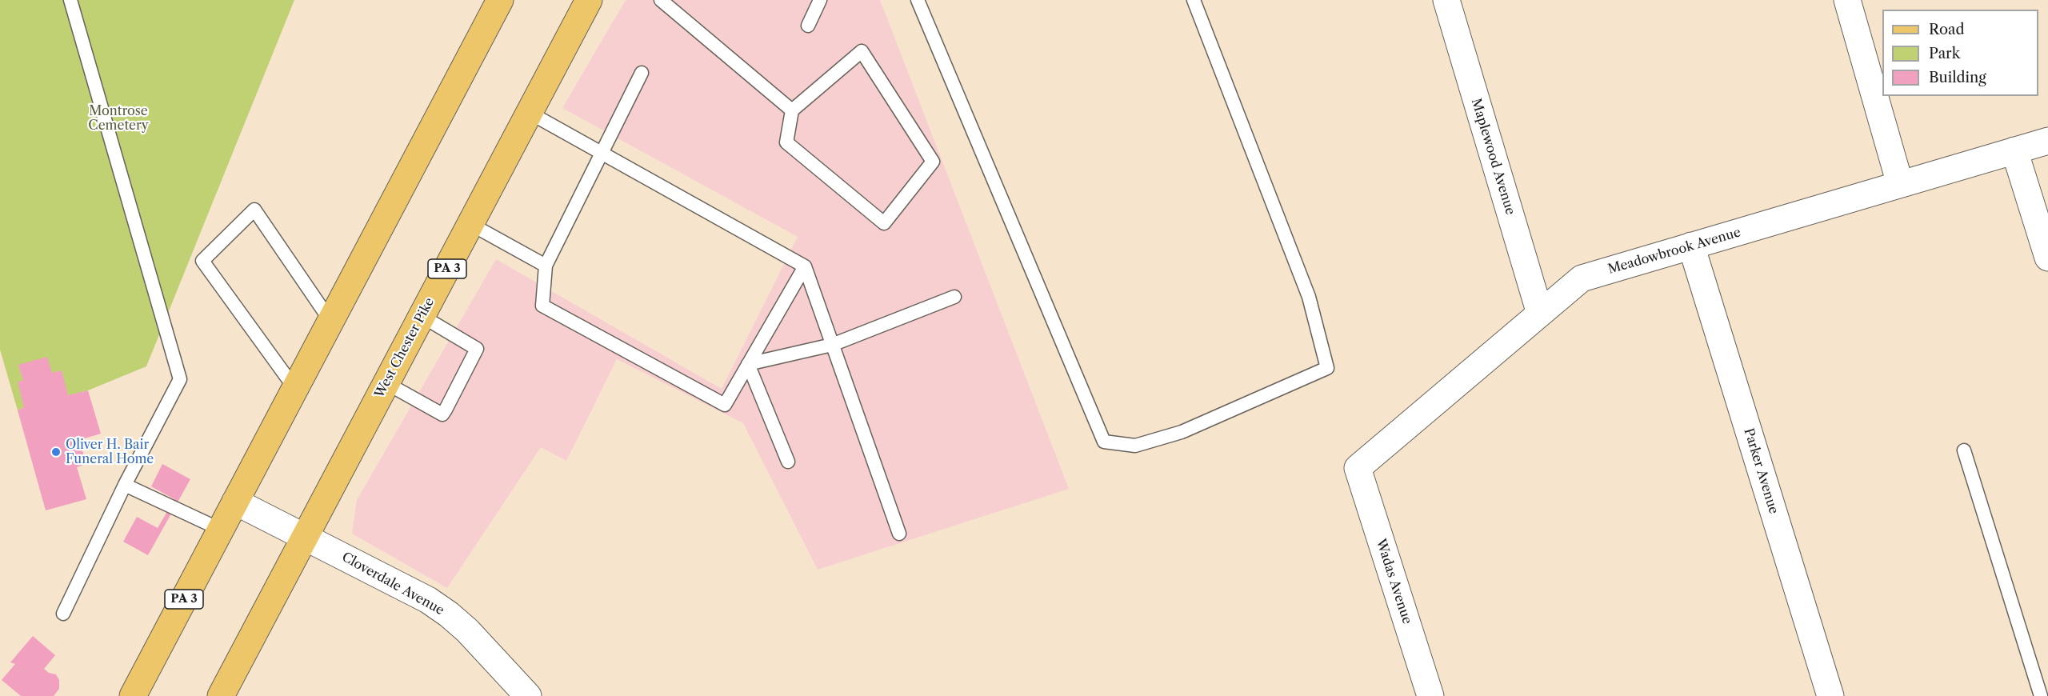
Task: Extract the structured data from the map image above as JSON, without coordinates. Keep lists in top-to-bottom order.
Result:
{
  "streets": {
    "main road": ["PA 3", "West Chester Pike"],
    "street": [
      "Maplewood Avenue",
      "Meadowbrook Avenue",
      "Parker Avenue",
      "Wadas Avenue",
      "Cloverdale Avenue"
    ]
  },
  "crossings": [
    ["Maplewood Avenue", "Meadowbrook Avenue"],
    ["Meadowbrook Avenue", "Parker Avenue"],
    ["Meadowbrook Avenue", "Wadas Avenue"],
    ["PA 3", "Cloverdale Avenue"],
    ["West Chester Pike", "Cloverdale Avenue"]
  ],
  "parks": ["Montrose Cemetery"],
  "places": ["Oliver H. Bair Funeral Home"],
  "legend": ["Road", "Park", "Building"]
}
